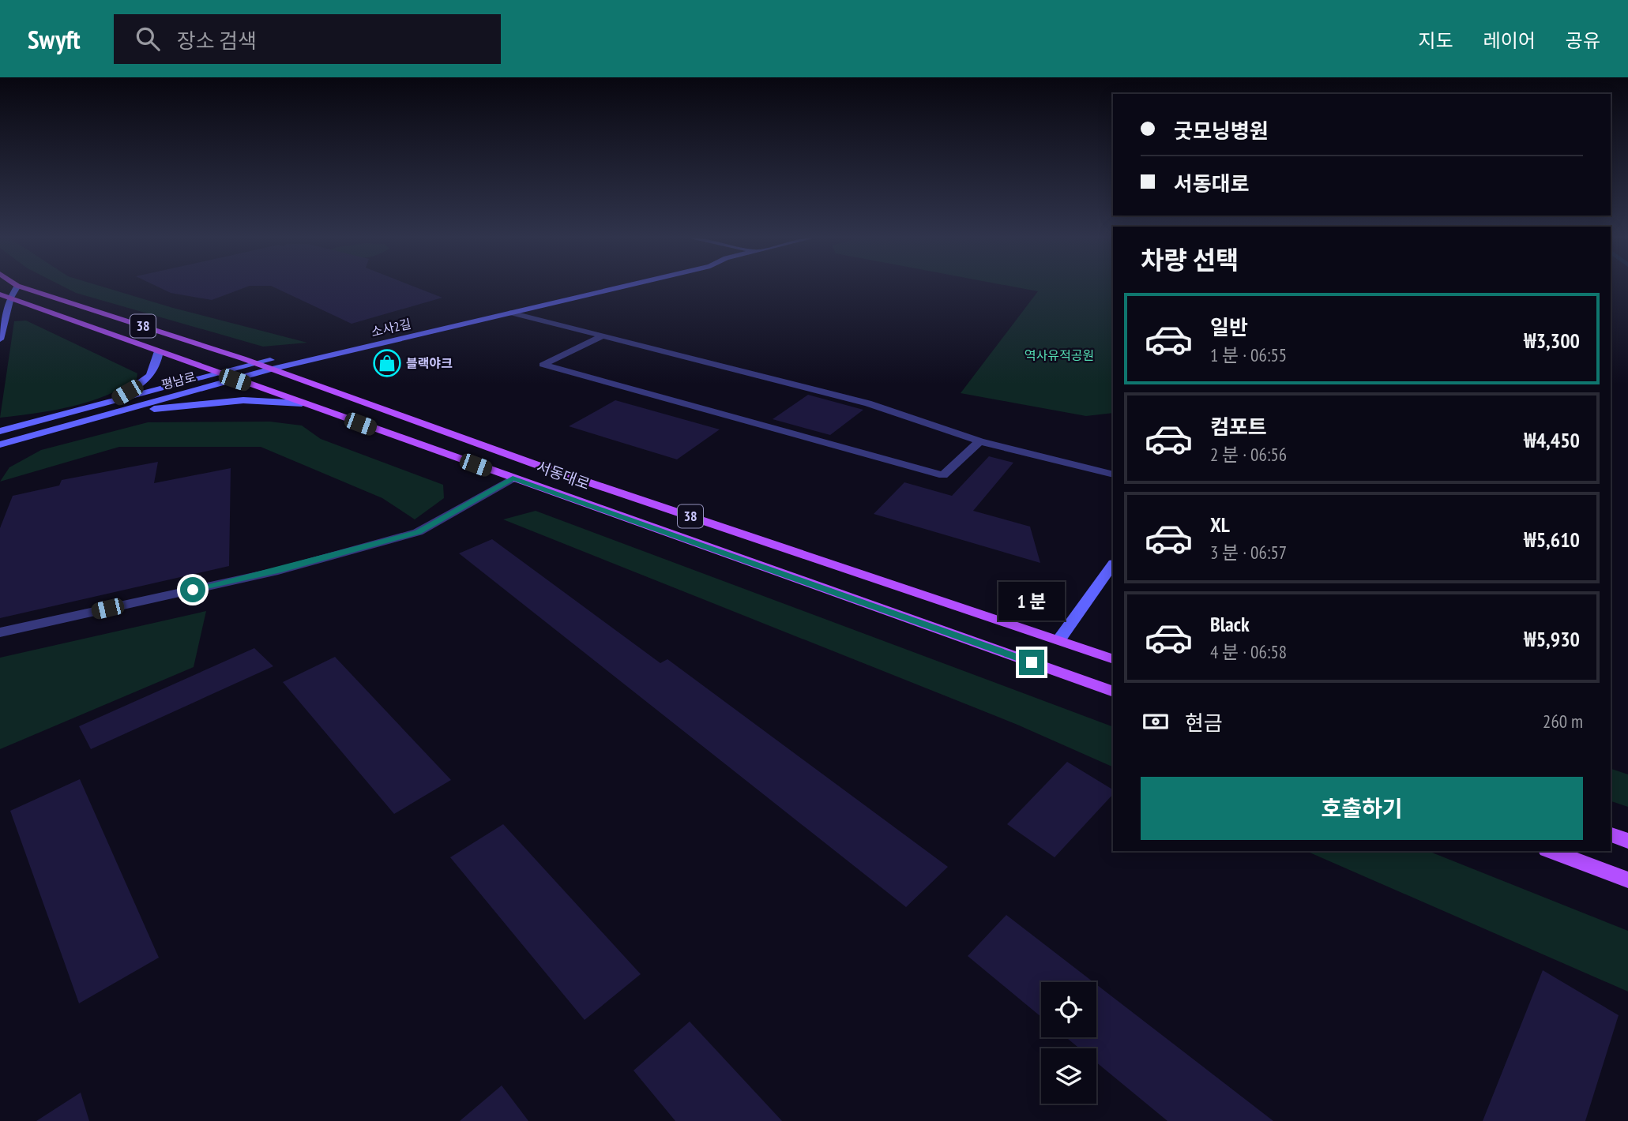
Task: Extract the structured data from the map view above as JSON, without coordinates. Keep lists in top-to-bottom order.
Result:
{
  "streets": {
    "main road": ["38", "서동대로"],
    "street": ["소사2길", "평남로"]
  },
  "crossings": [
    ["소사2길", "평남로"],
    ["소사2길", "서동대로"],
    ["평남로", "서동대로"]
  ],
  "parks": ["역사유적공원"],
  "places": {
    "shop": ["블랙야크"]
  },
  "page": {
    "header": "Swyft",
    "search": "장소 검색",
    "nav": ["지도", "레이어", "공유"],
    "banner": ["굿모닝병원", "서동대로"],
    "heading": "차량 선택",
    "list": [
      {
        "name": "일반",
        "note": "1 분 · 06:55",
        "value": "₩3,300"
      },
      {
        "name": "컴포트",
        "note": "2 분 · 06:56",
        "value": "₩4,450"
      },
      {
        "name": "XL",
        "note": "3 분 · 06:57",
        "value": "₩5,610"
      },
      {
        "name": "Black",
        "note": "4 분 · 06:58",
        "value": "₩5,930"
      }
    ],
    "bubble": "1 분",
    "pay": ["현금", "260 m"],
    "buttons": "호출하기"
  }
}
